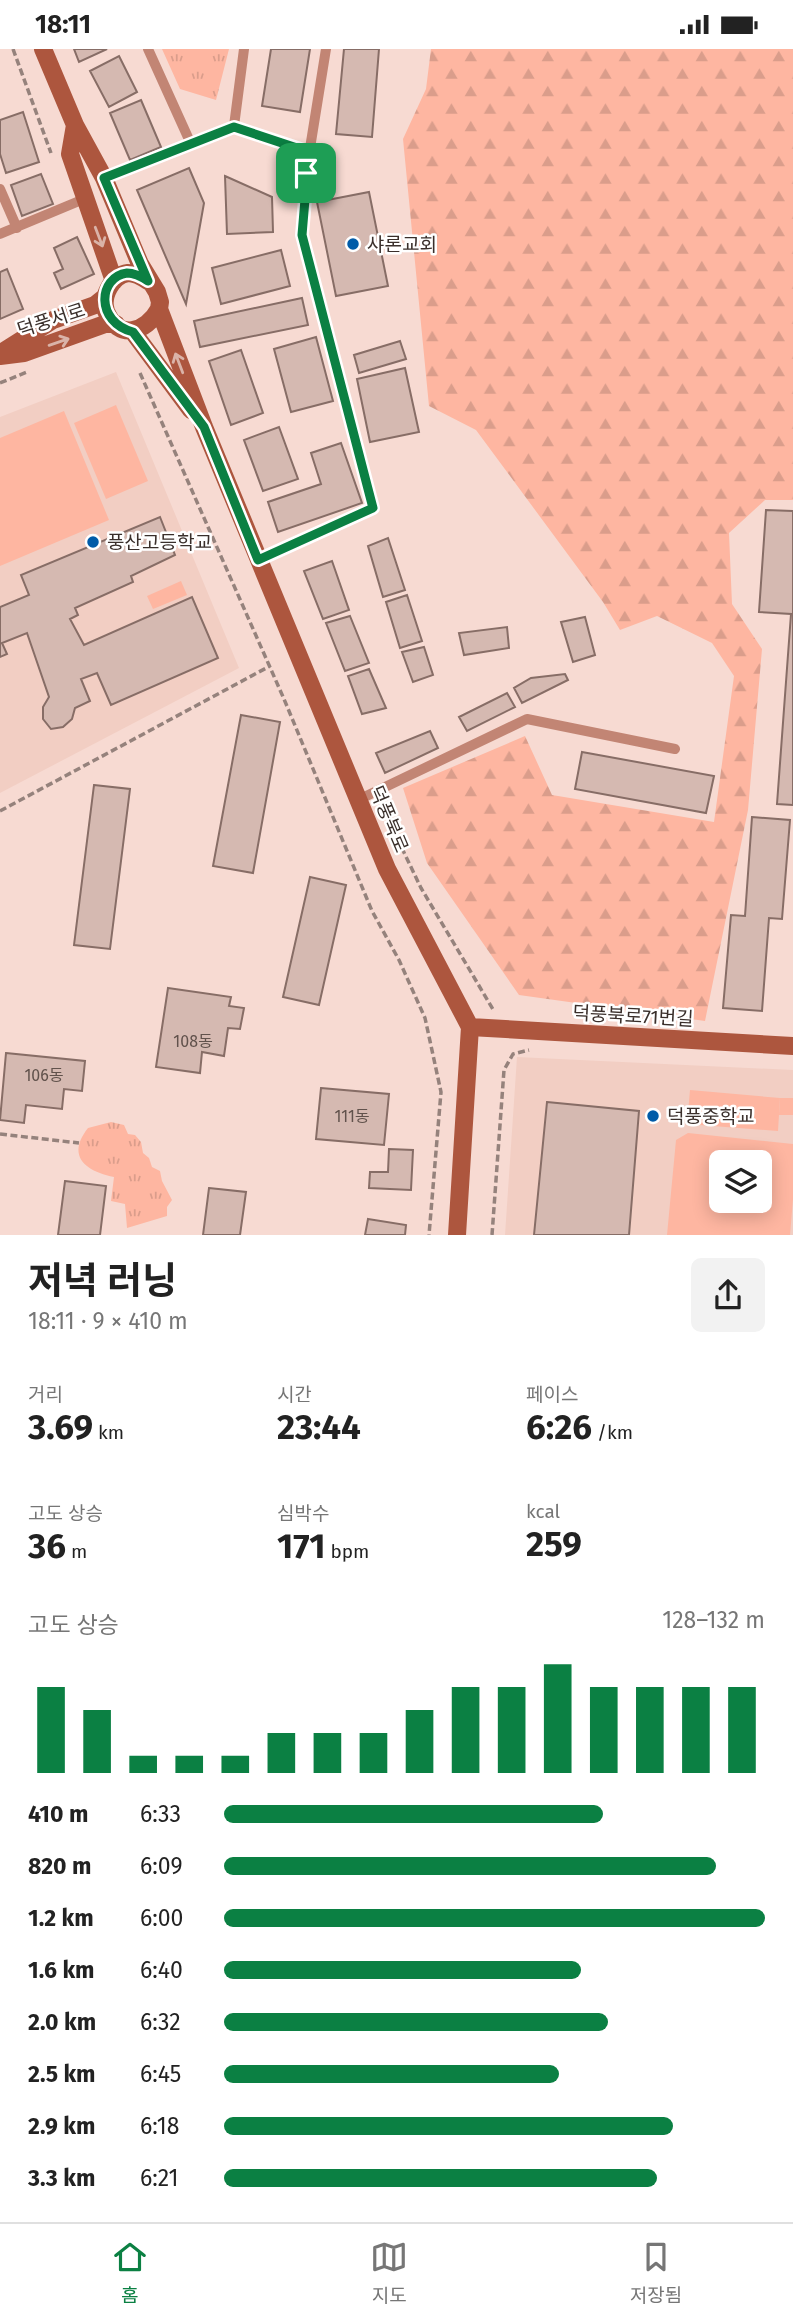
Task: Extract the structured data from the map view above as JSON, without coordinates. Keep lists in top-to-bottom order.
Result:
{
  "streets": {
    "street": ["덕풍서로", "덕풍북로", "덕풍북로71번길"]
  },
  "crossings": [
    ["덕풍서로", "덕풍북로"],
    ["덕풍북로", "덕풍북로71번길"]
  ],
  "places": ["샤론교회", "풍산고등학교", "덕풍중학교"],
  "house_numbers": ["108동", "106동", "111동"],
  "page": {
    "status": "18:11",
    "heading": ["저녁 러닝", "18:11 · 9 × 410 m"],
    "stats": [
      ["거리", "3.69 km"],
      ["시간", "23:44"],
      ["페이스", "6:26 /km"],
      ["고도 상승", "36 m"],
      ["심박수", "171 bpm"],
      ["kcal", "259"]
    ],
    "chart": ["고도 상승", "128–132 m"],
    "list": [
      {
        "name": "410 m",
        "note": "6:33"
      },
      {
        "name": "820 m",
        "note": "6:09"
      },
      {
        "name": "1.2 km",
        "note": "6:00"
      },
      {
        "name": "1.6 km",
        "note": "6:40"
      },
      {
        "name": "2.0 km",
        "note": "6:32"
      },
      {
        "name": "2.5 km",
        "note": "6:45"
      },
      {
        "name": "2.9 km",
        "note": "6:18"
      },
      {
        "name": "3.3 km",
        "note": "6:21"
      }
    ],
    "tabs": ["홈", "지도", "저장됨"]
  }
}
